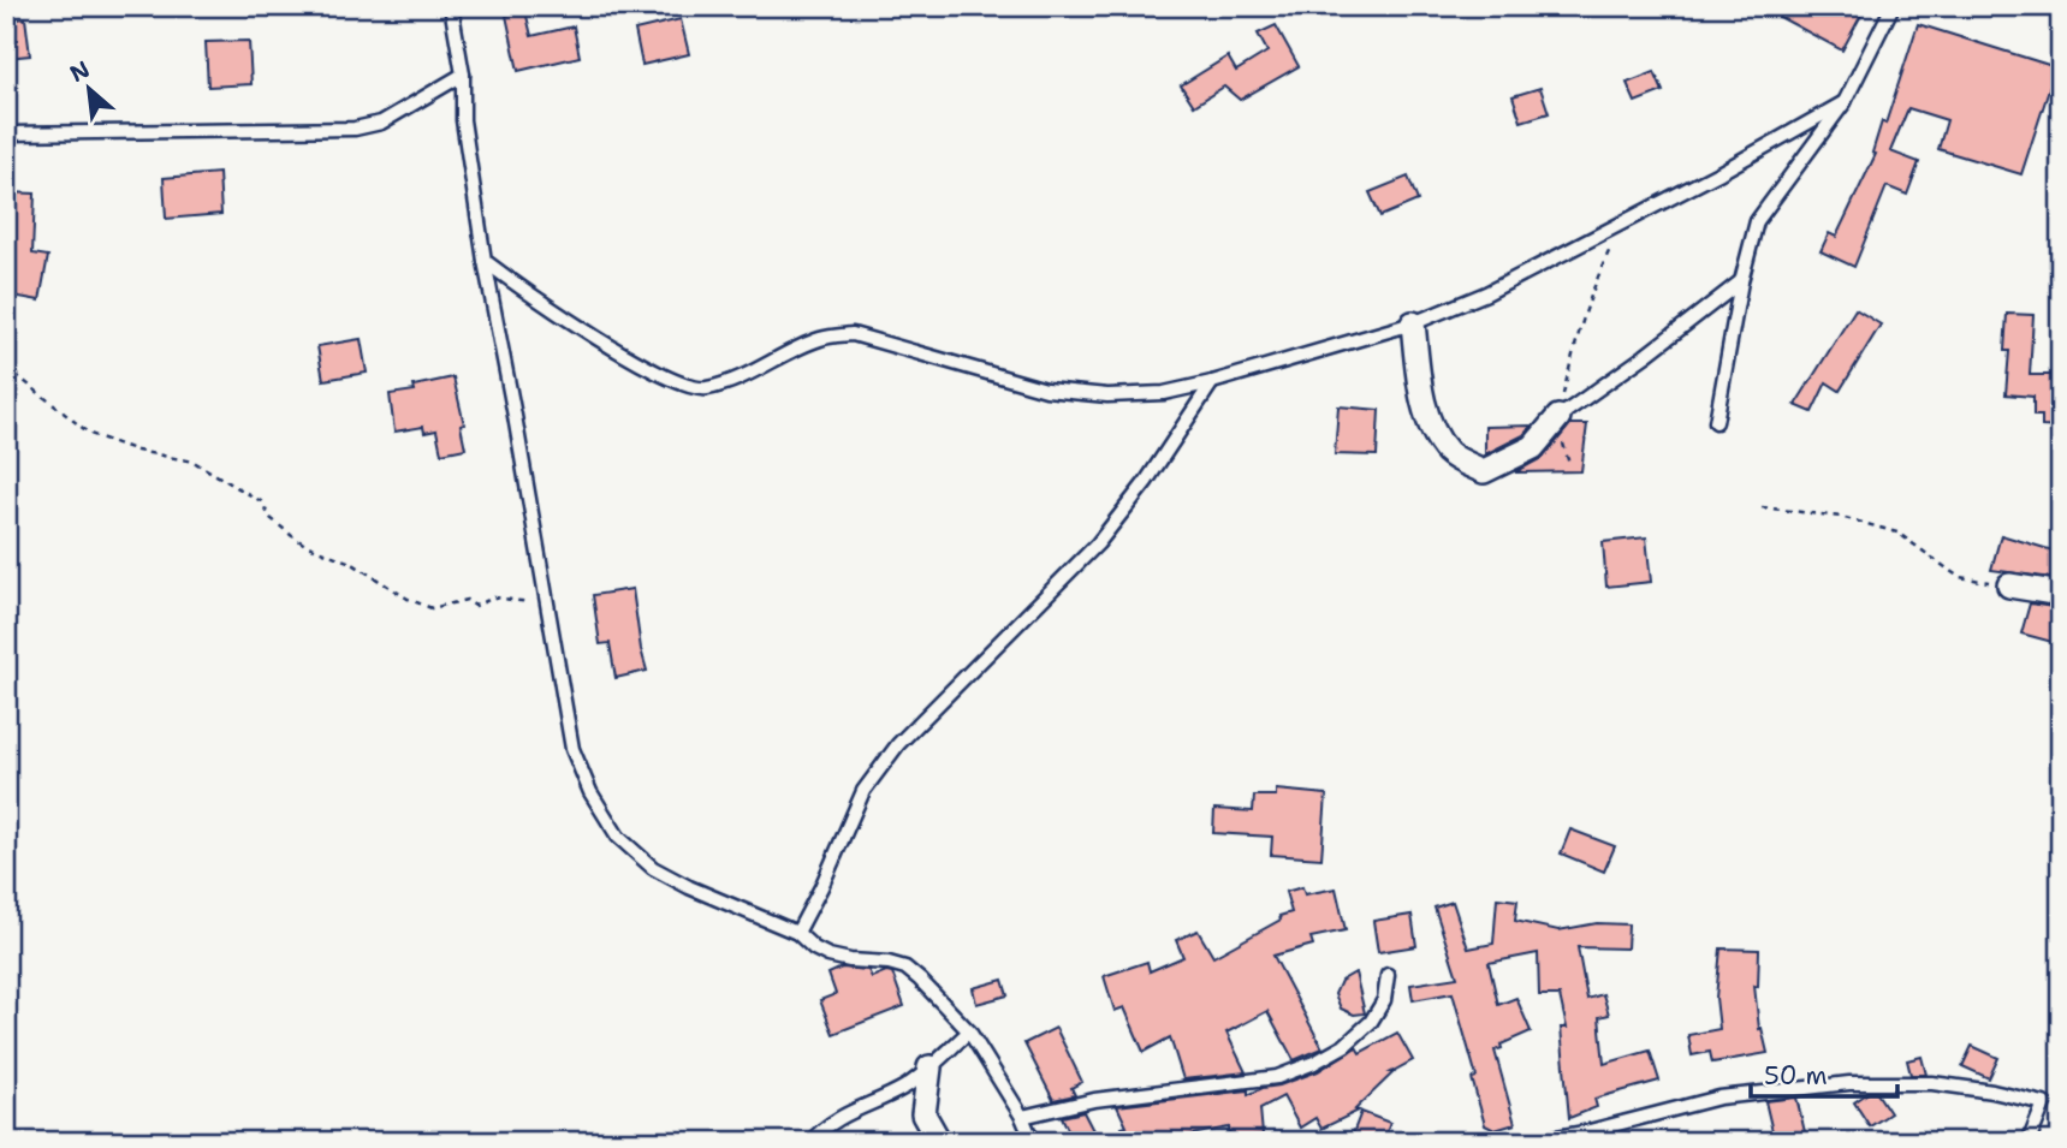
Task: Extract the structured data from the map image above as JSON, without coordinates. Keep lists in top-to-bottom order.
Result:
{
  "scale_bar": "50 m",
  "north": "top left"
}
